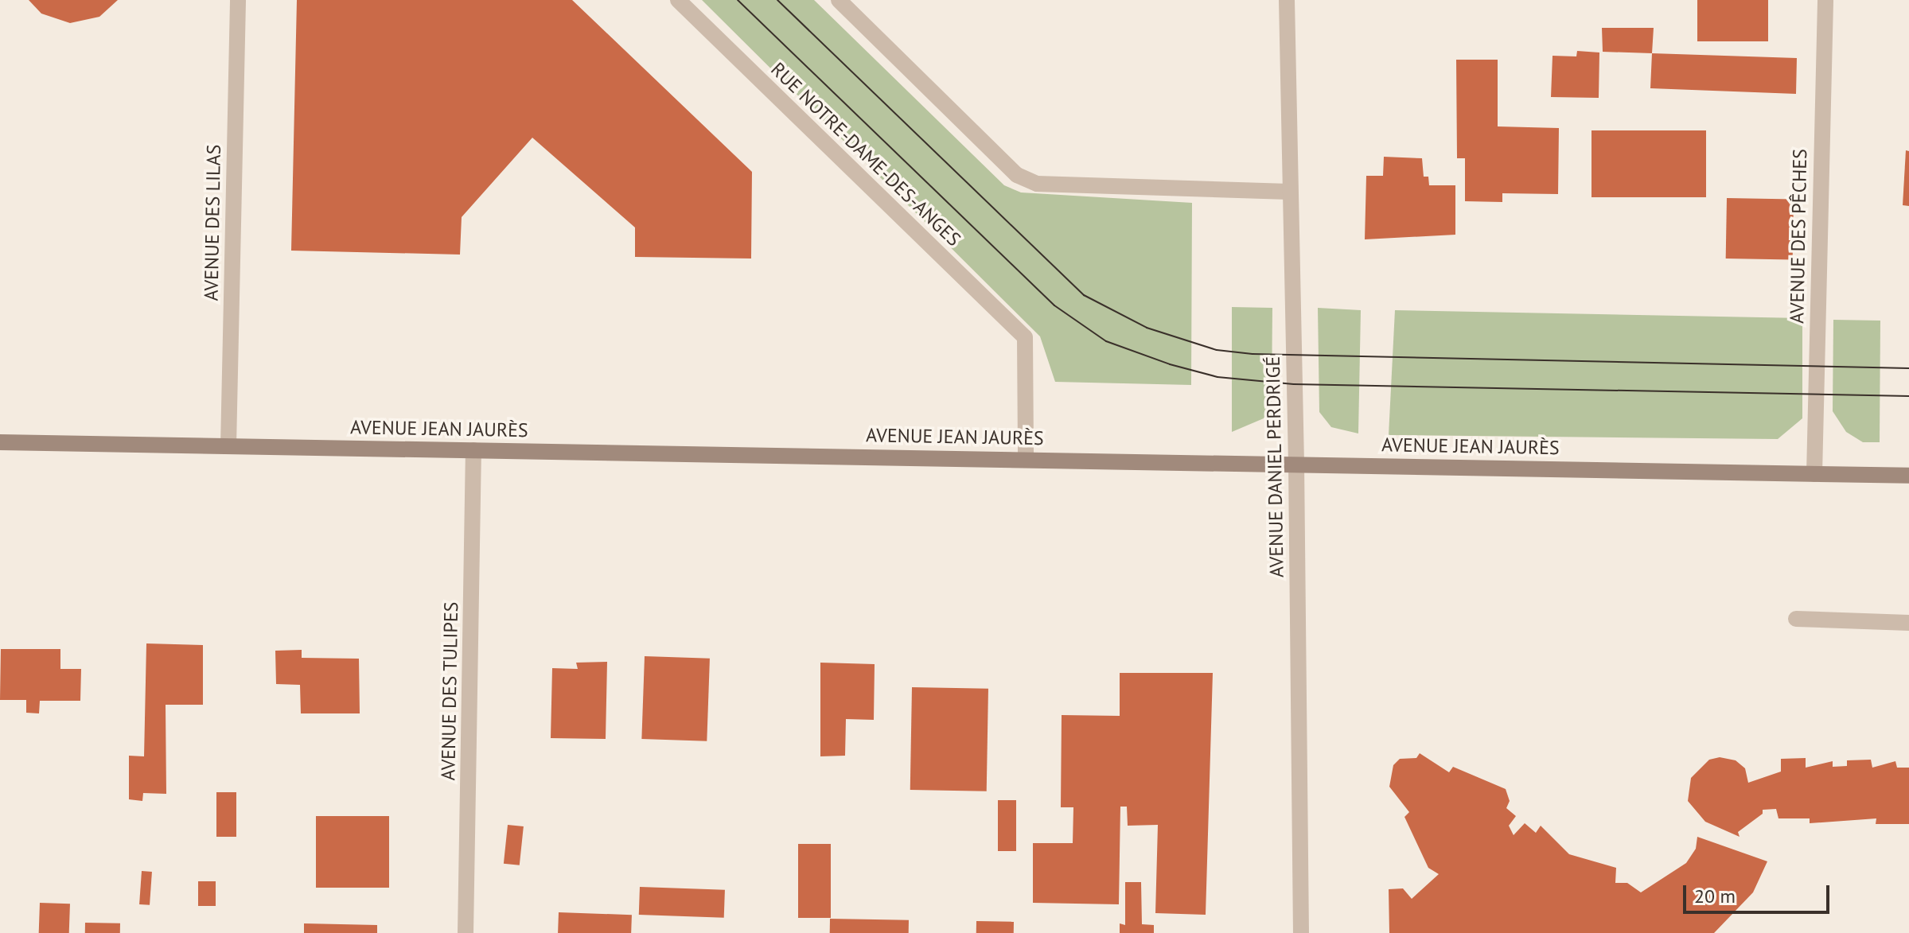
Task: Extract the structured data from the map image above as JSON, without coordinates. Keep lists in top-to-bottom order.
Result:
{
  "streets": {
    "main road": ["AVENUE JEAN JAURÈS"],
    "street": [
      "RUE NOTRE-DAME-DES-ANGES",
      "AVENUE DES LILAS",
      "AVENUE DES PÊCHES",
      "AVENUE DANIEL PERDRIGÉ",
      "AVENUE DES TULIPES"
    ]
  },
  "crossings": [
    ["RUE NOTRE-DAME-DES-ANGES", "AVENUE JEAN JAURÈS"],
    ["AVENUE DES LILAS", "AVENUE JEAN JAURÈS"],
    ["AVENUE DES PÊCHES", "AVENUE JEAN JAURÈS"],
    ["AVENUE JEAN JAURÈS", "AVENUE DANIEL PERDRIGÉ"],
    ["AVENUE JEAN JAURÈS", "AVENUE DES TULIPES"]
  ],
  "scale_bar": "20 m"
}
